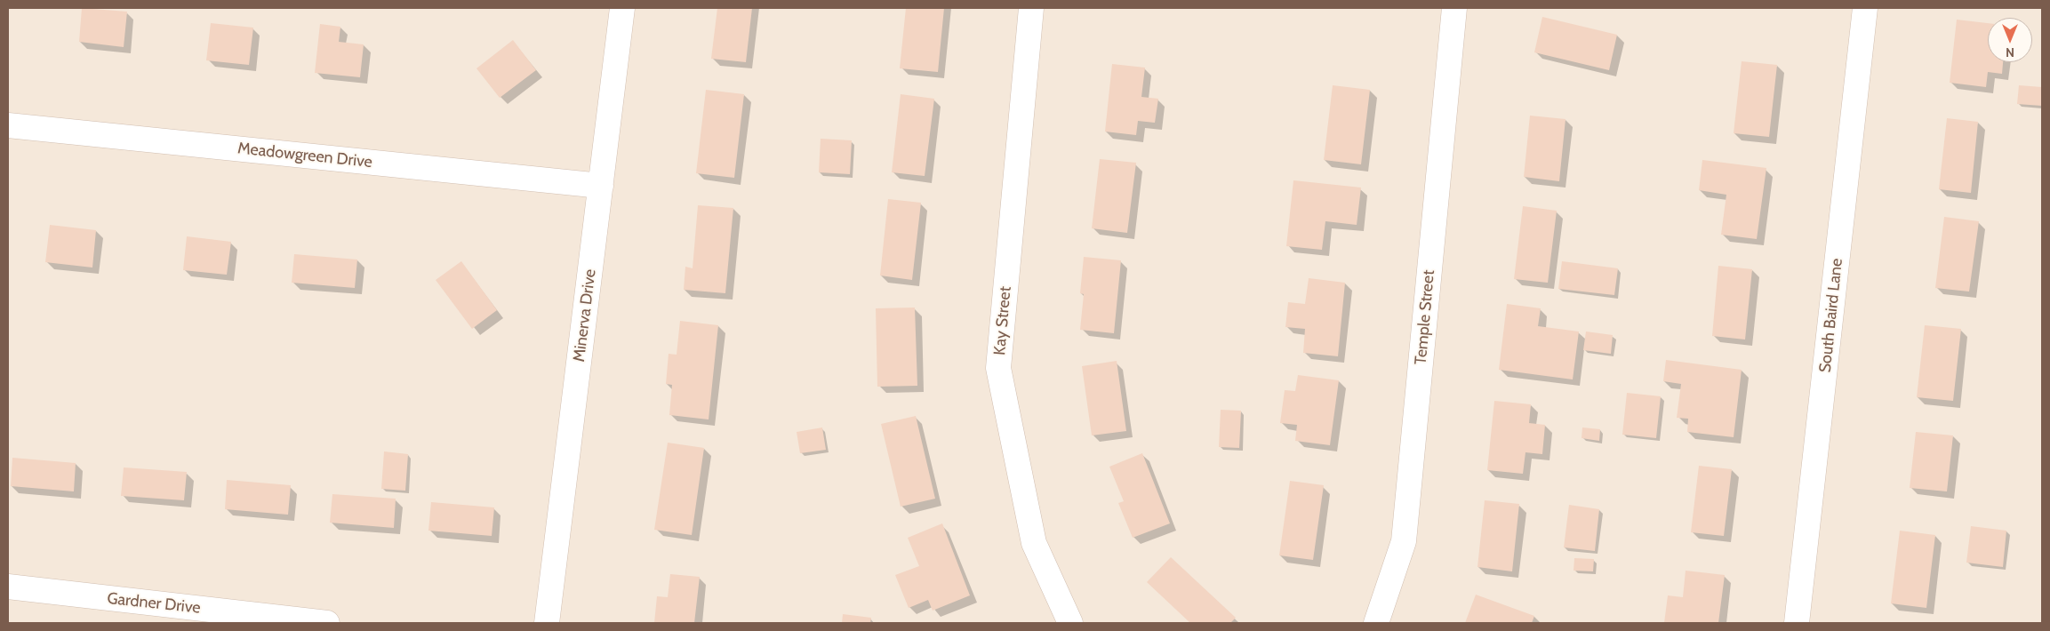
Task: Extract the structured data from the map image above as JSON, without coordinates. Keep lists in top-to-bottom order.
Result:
{
  "streets": {
    "street": [
      "Meadowgreen Drive",
      "Minerva Drive",
      "South Baird Lane",
      "Temple Street",
      "Kay Street",
      "Gardner Drive"
    ]
  },
  "crossings": [
    ["Meadowgreen Drive", "Minerva Drive"]
  ],
  "north": "bottom"
}
